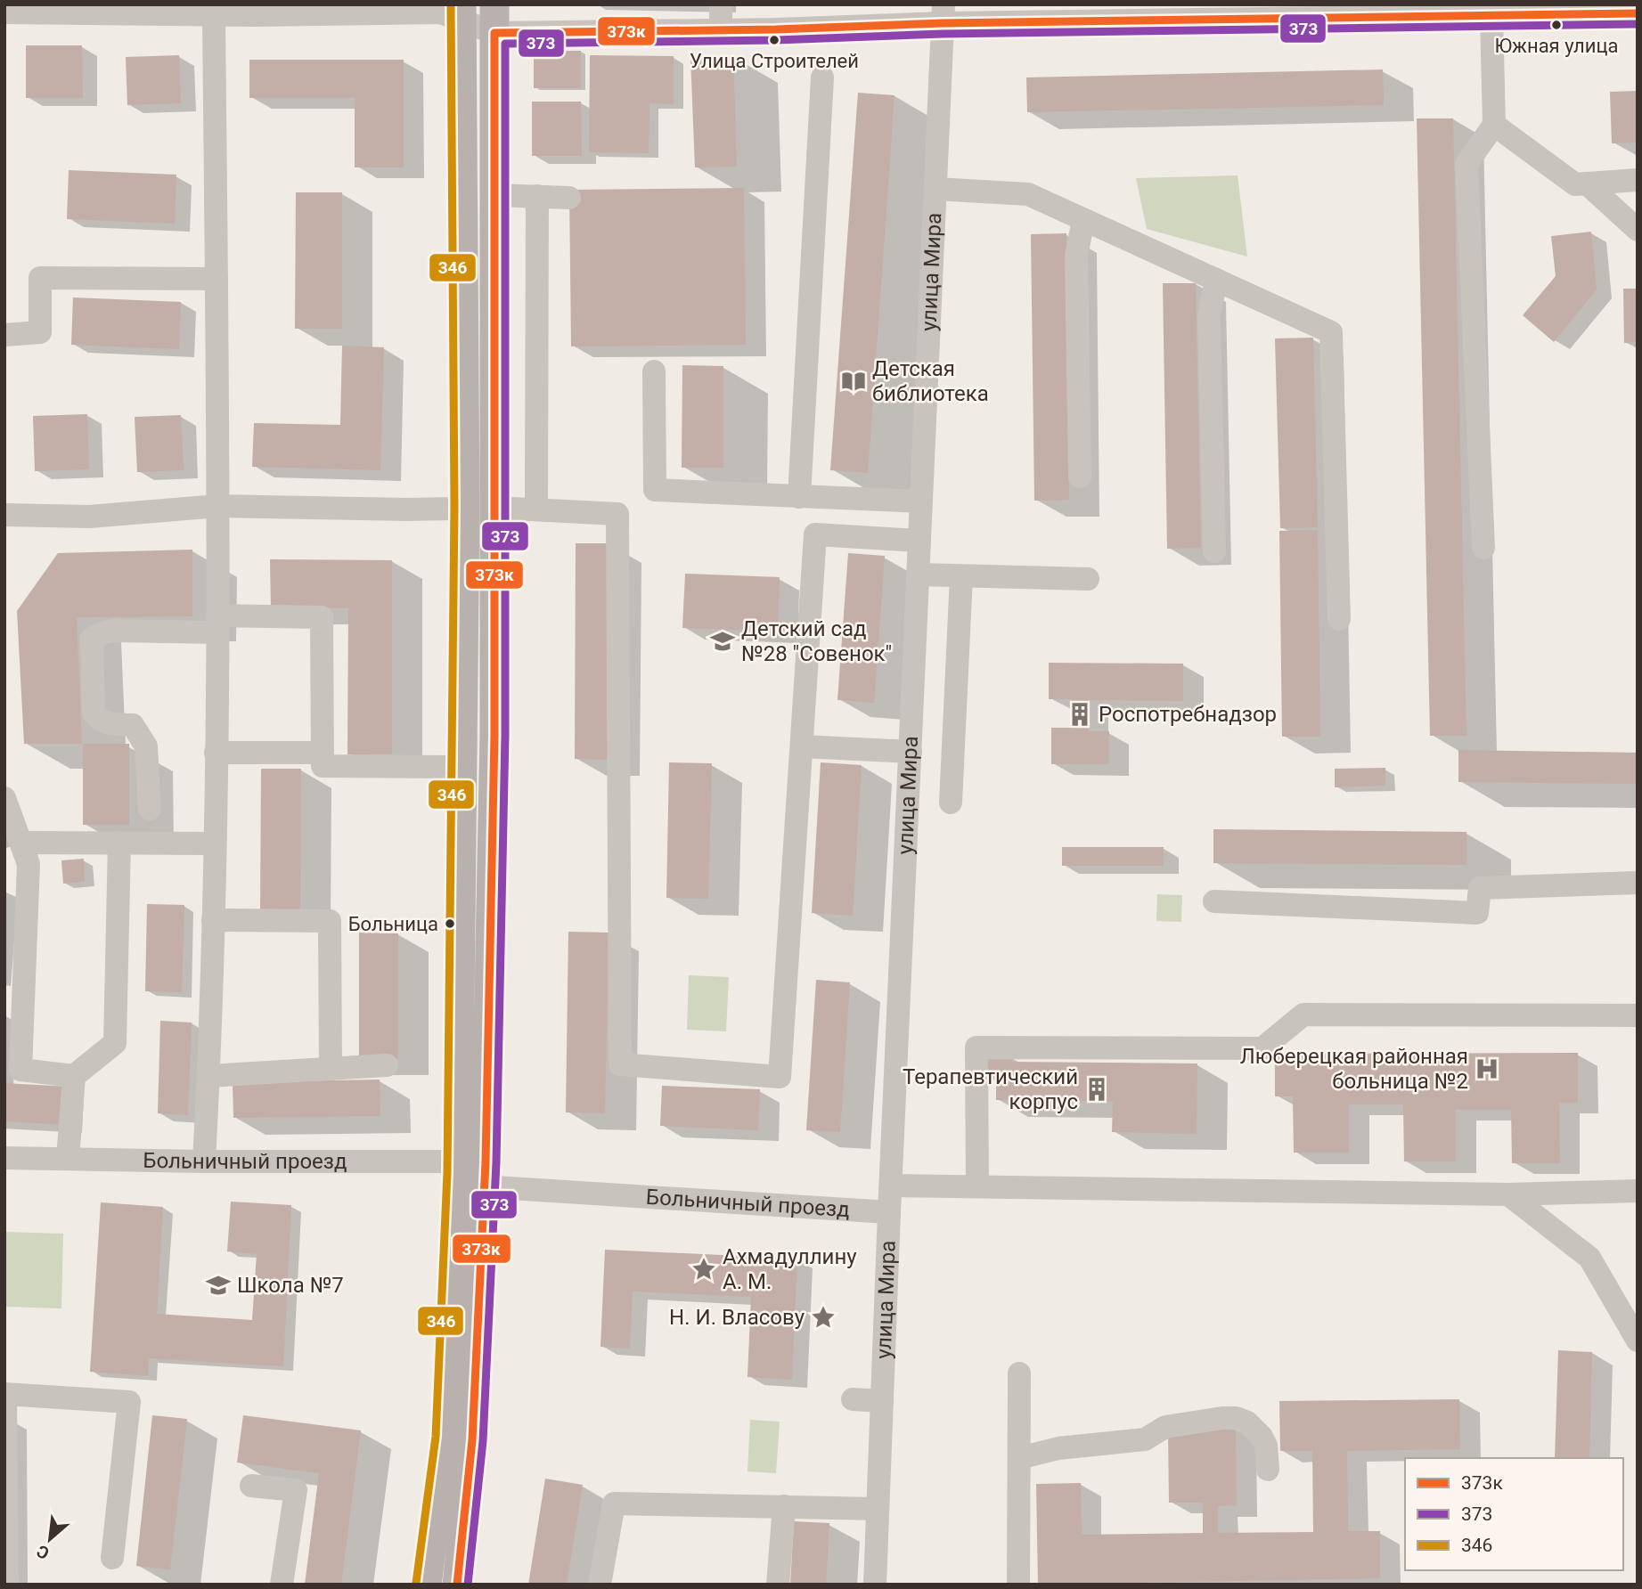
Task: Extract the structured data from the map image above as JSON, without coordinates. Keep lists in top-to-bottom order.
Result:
{
  "streets": {
    "street": ["улица Мира", "Больничный проезд"]
  },
  "crossings": [
    ["улица Мира", "Больничный проезд"]
  ],
  "places": {
    "other": ["Южная улица", "Улица Строителей", "Больница"],
    "library": ["Детская библиотека"],
    "school or university": ["Детский сад №28 \"Совенок\"", "Школа №7"],
    "building": ["Роспотребнадзор", "Терапевтический корпус"],
    "hospital": ["Люберецкая районная больница №2"],
    "place": ["Ахмадуллину А. М.", "Н. И. Власову"]
  },
  "lines": ["transit line 346", "transit line 373к", "transit line 373"],
  "legend": ["373к", "373", "346"],
  "north": "bottom left"
}
